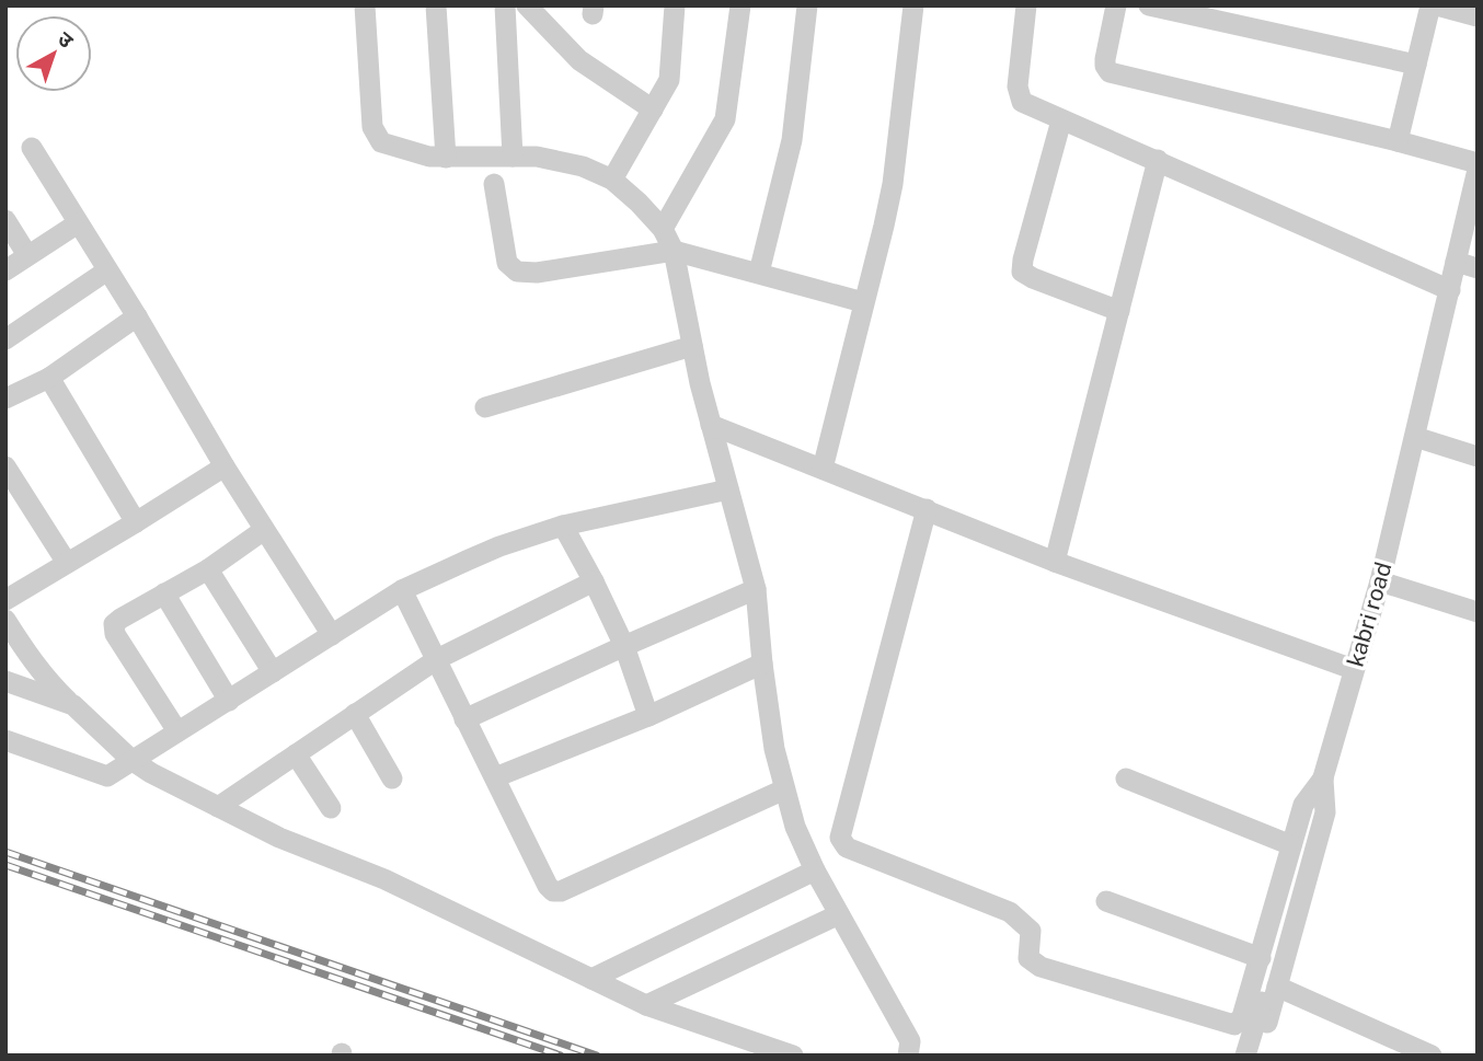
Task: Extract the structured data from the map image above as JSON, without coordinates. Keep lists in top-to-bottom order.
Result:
{
  "streets": {
    "street": ["kabri road"]
  },
  "north": "top right"
}
